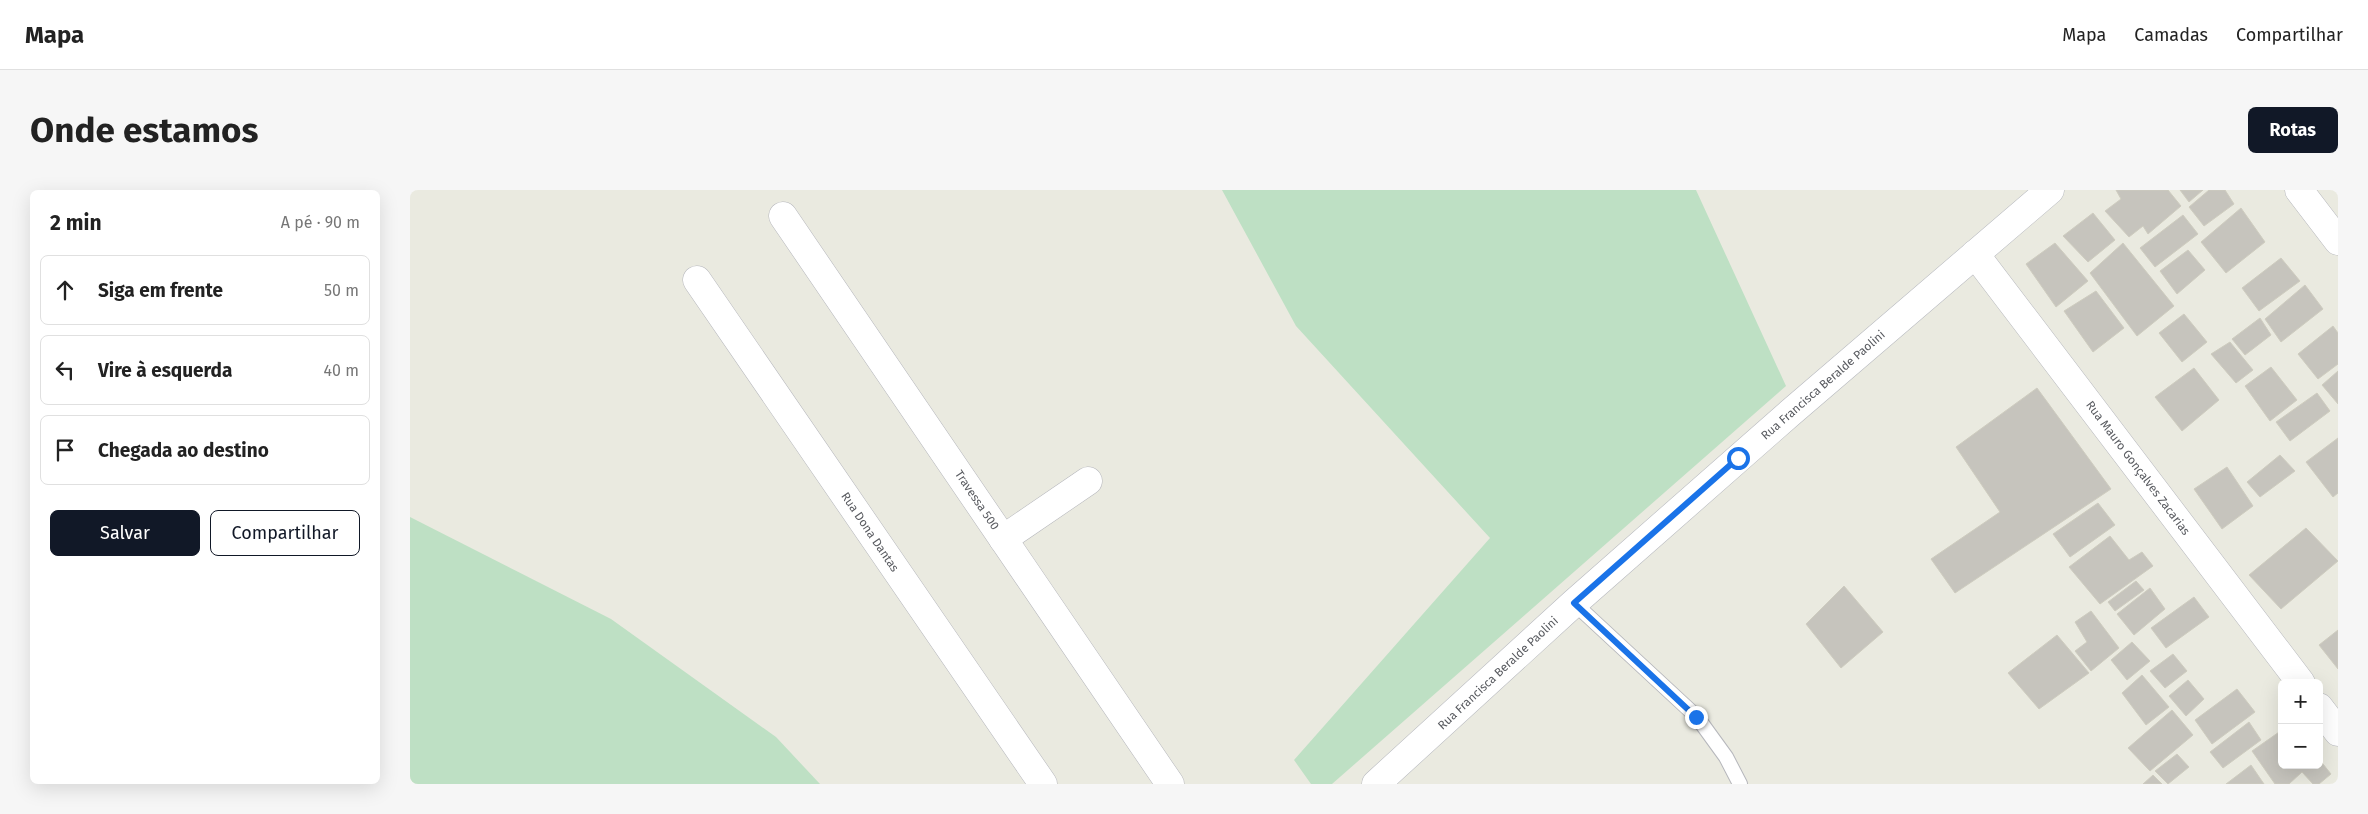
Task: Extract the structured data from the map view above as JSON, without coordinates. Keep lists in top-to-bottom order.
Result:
{
  "streets": {
    "street": [
      "Rua Francisca Beralde Paolini",
      "Rua Mauro Gonçalves Zacarias",
      "Travessa 500",
      "Rua Dona Dantas"
    ]
  },
  "crossings": [
    ["Rua Francisca Beralde Paolini", "Rua Mauro Gonçalves Zacarias"]
  ],
  "page": {
    "header": "Mapa",
    "nav": ["Mapa", "Camadas", "Compartilhar"],
    "buttons": [
      "Rotas",
      ["Salvar", "Compartilhar"]
    ],
    "title": "Onde estamos",
    "heading": ["2 min", "A pé · 90 m"],
    "list": [
      ["Siga em frente", "50 m"],
      ["Vire à esquerda", "40 m"],
      "Chegada ao destino"
    ],
    "map_buttons": ["+", "−"]
  }
}
